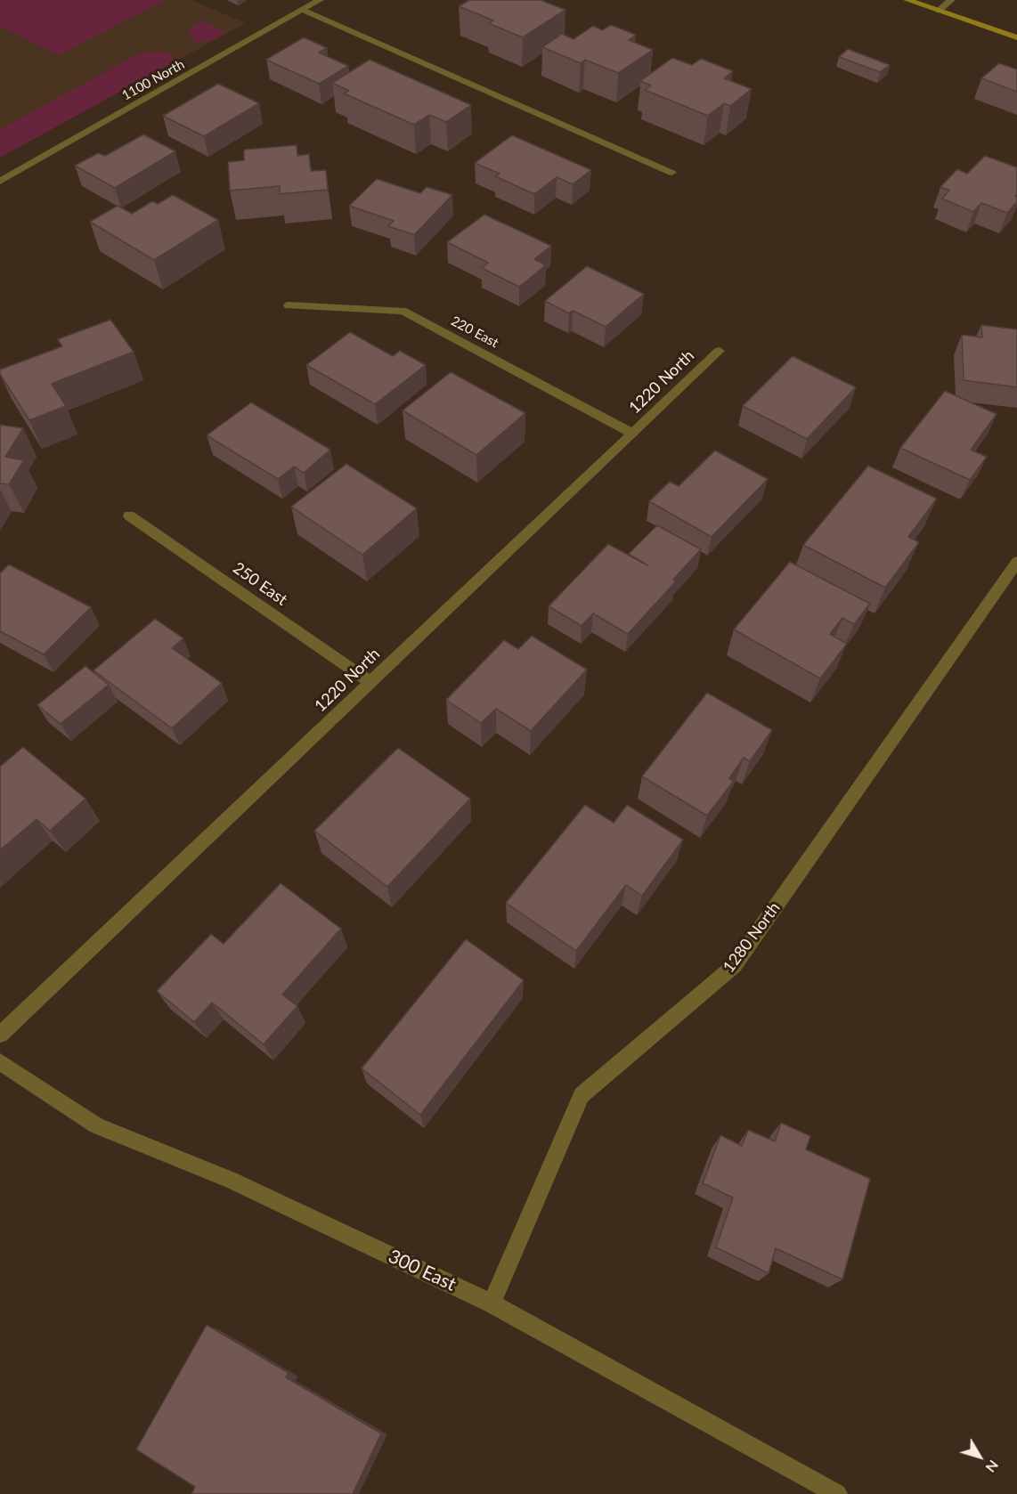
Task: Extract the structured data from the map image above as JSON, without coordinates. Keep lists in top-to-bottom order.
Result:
{
  "streets": {
    "street": [
      "1100 North",
      "220 East",
      "1220 North",
      "250 East",
      "1280 North",
      "300 East"
    ]
  },
  "crossings": [
    ["220 East", "1220 North"],
    ["1220 North", "250 East"],
    ["1280 North", "300 East"]
  ],
  "north": "bottom right"
}
